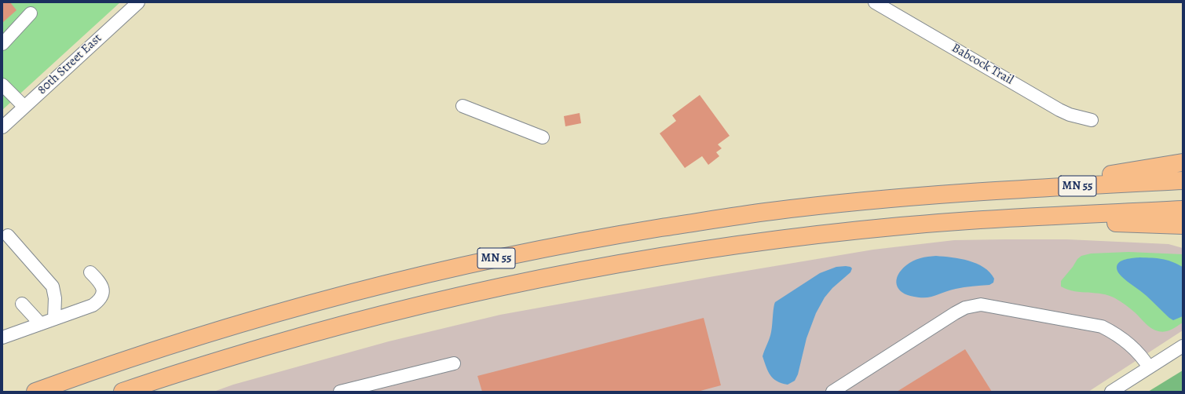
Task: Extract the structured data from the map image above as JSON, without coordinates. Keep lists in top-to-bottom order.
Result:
{
  "streets": {
    "highway": ["MN 55"],
    "street": ["80th Street East", "Babcock Trail"]
  }
}
